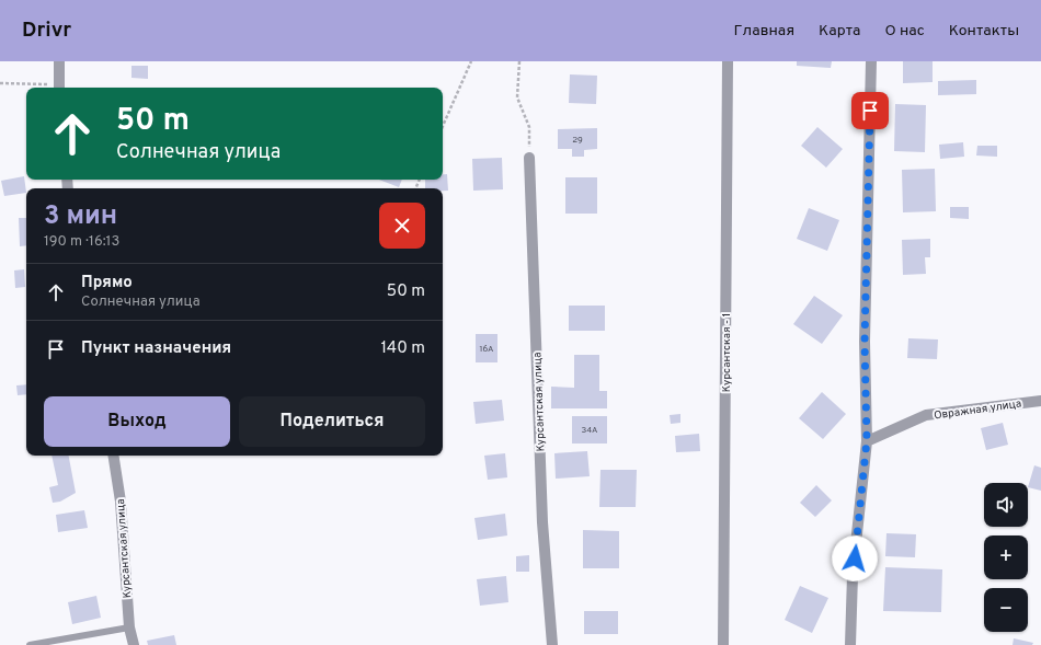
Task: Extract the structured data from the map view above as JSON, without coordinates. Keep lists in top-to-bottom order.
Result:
{
  "streets": {
    "street": ["Курсантская - 1", "Курсантская улица", "Овражная улица"]
  },
  "house_numbers": ["29", "16А", "34А"],
  "page": {
    "header": "Drivr",
    "nav": [
      "Главная",
      "Карта",
      "О нас",
      "Контакты"
    ],
    "turn": ["50 m", "Солнечная улица"],
    "heading": ["3 мин", "190 m · 16:13"],
    "list": [
      {
        "name": "Прямо",
        "note": "Солнечная улица",
        "value": "50 m"
      },
      {
        "name": "Пункт назначения",
        "value": "140 m"
      }
    ],
    "buttons": ["Выход", "Поделиться"],
    "map_buttons": ["+", "−"]
  }
}
